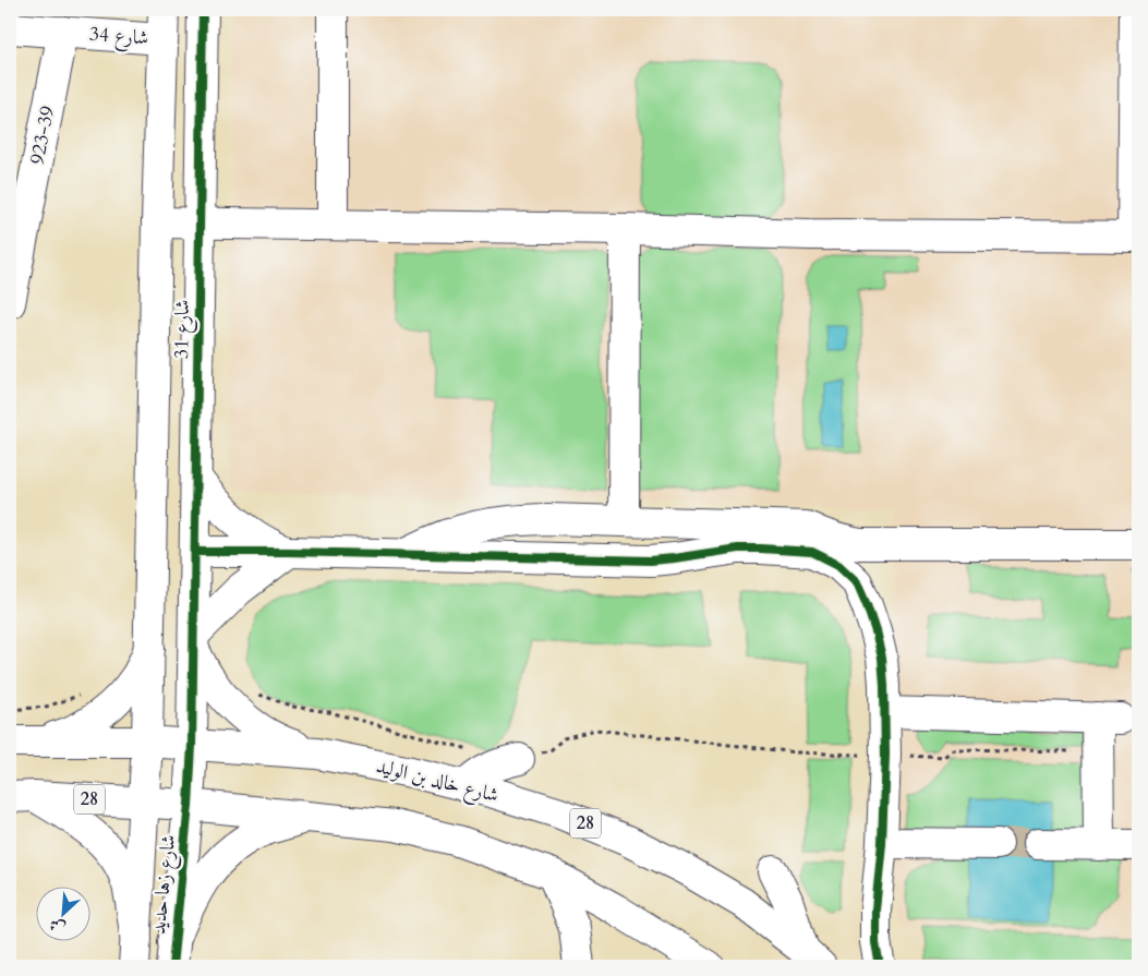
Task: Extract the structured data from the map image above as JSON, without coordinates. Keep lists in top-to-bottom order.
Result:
{
  "streets": {
    "street": [
      "شارع 34",
      "923-39",
      "شارع 31",
      "شارع خالد بن الوليد",
      "28",
      "شارع زها حديد"
    ]
  },
  "crossings": [
    ["شارع 34", "923-39"],
    ["شارع 34", "شارع 31"],
    ["شارع 31", "شارع خالد بن الوليد"],
    ["شارع 31", "شارع زها حديد"],
    ["شارع خالد بن الوليد", "شارع زها حديد"],
    ["28", "شارع زها حديد"]
  ],
  "north": "bottom left"
}
